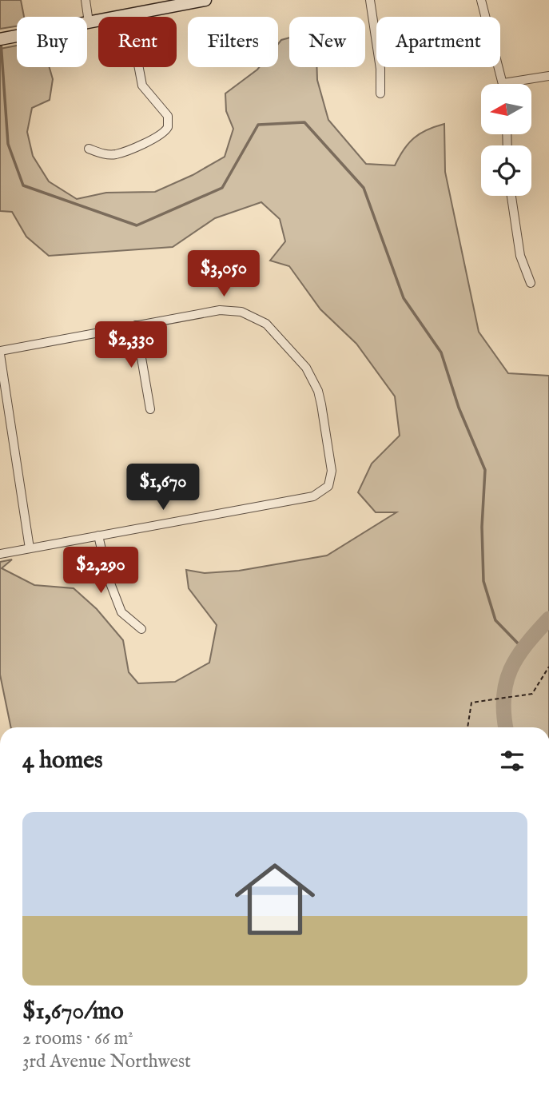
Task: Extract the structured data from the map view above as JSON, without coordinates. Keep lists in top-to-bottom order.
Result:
{
  "north": "left",
  "page": {
    "chip": [
      "Buy",
      "Rent",
      "Filters",
      "New",
      "Apartment"
    ],
    "price": [
      "$3,050",
      "$2,330",
      "$1,670",
      "$2,290"
    ],
    "heading": "4 homes",
    "list": [
      {
        "name": "$1,670/mo",
        "note": "2 rooms · 66 m² · 3rd Avenue Northwest"
      }
    ]
  }
}
